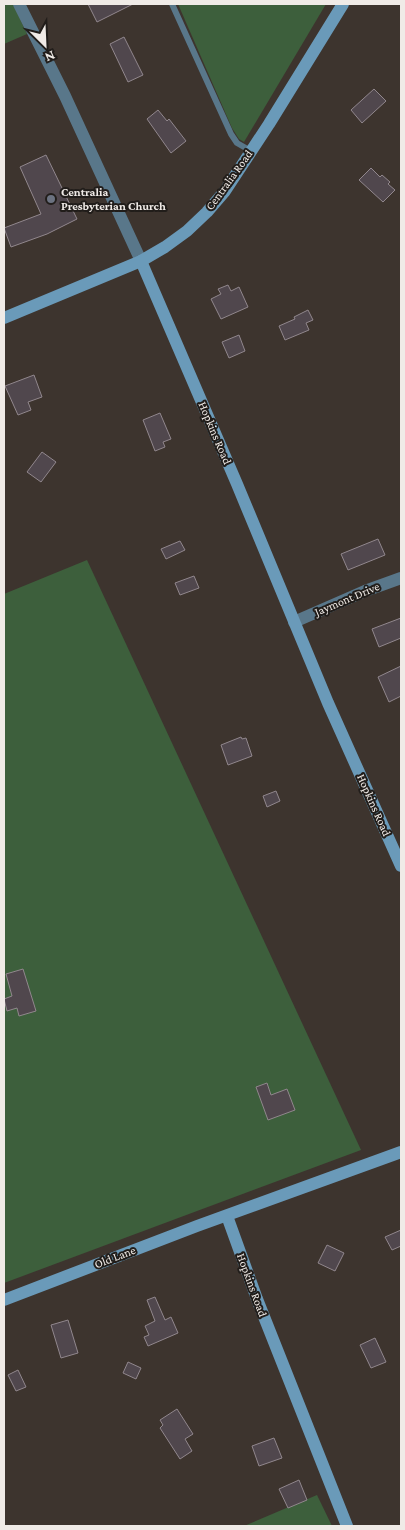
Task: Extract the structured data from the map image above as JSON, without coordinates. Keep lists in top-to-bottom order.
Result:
{
  "streets": {
    "main road": ["Centralia Road", "Hopkins Road", "Old Lane"],
    "street": ["Jaymont Drive"]
  },
  "crossings": [
    ["Centralia Road", "Hopkins Road"],
    ["Hopkins Road", "Jaymont Drive"],
    ["Hopkins Road", "Old Lane"]
  ],
  "places": ["Centralia Presbyterian Church"],
  "north": "bottom right"
}
